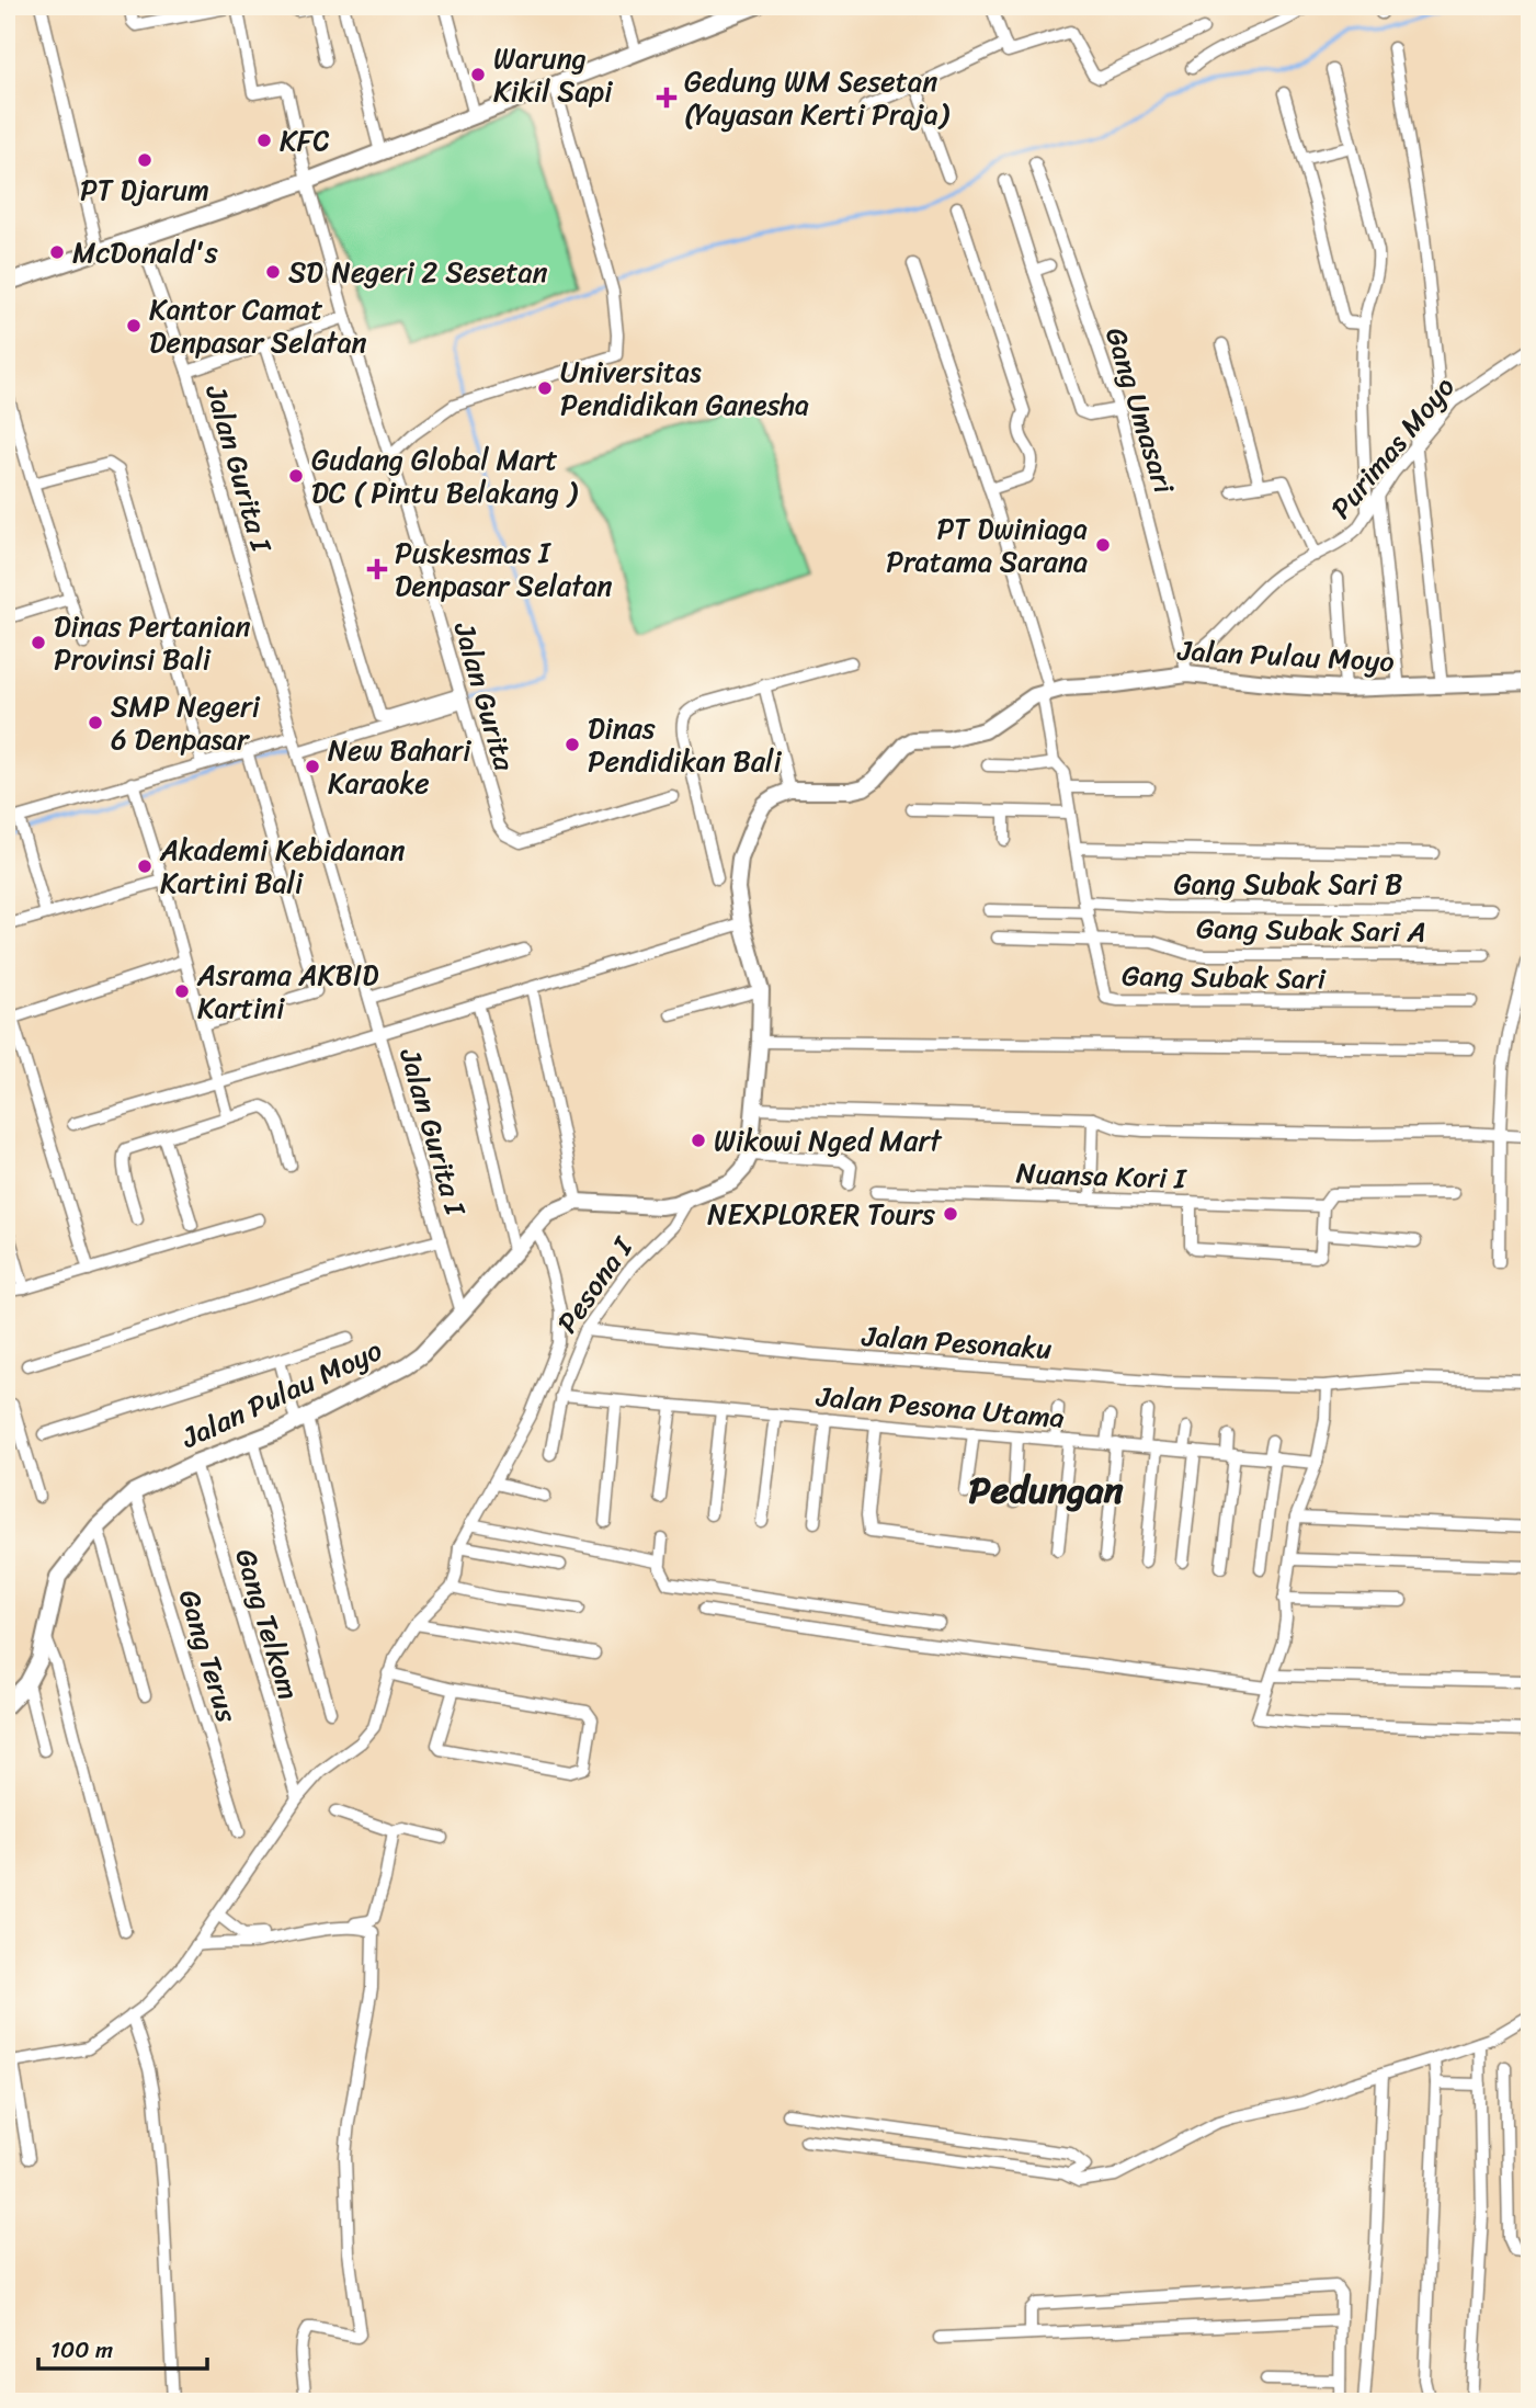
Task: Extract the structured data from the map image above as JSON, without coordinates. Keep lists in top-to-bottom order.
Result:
{
  "streets": {
    "street": [
      "Gang Umasari",
      "Purimas Moyo",
      "Jalan Gurita I",
      "Jalan Pulau Moyo",
      "Jalan Gurita",
      "Gang Subak Sari B",
      "Gang Subak Sari A",
      "Gang Subak Sari",
      "Nuansa Kori I",
      "Pesona I",
      "Jalan Pesonaku",
      "Jalan Pesona Utama",
      "Gang Telkom",
      "Gang Terus"
    ]
  },
  "crossings": [
    ["Gang Umasari", "Purimas Moyo"],
    ["Gang Umasari", "Jalan Pulau Moyo"],
    ["Purimas Moyo", "Jalan Pulau Moyo"],
    ["Jalan Gurita I", "Jalan Pulau Moyo"],
    ["Jalan Gurita I", "Jalan Gurita"],
    ["Jalan Pulau Moyo", "Gang Subak Sari"],
    ["Jalan Pulau Moyo", "Pesona I"],
    ["Jalan Pulau Moyo", "Gang Telkom"],
    ["Jalan Pulau Moyo", "Gang Terus"],
    ["Gang Subak Sari B", "Gang Subak Sari"],
    ["Gang Subak Sari A", "Gang Subak Sari"],
    ["Pesona I", "Jalan Pesonaku"],
    ["Pesona I", "Jalan Pesona Utama"]
  ],
  "districts": ["Pedungan"],
  "places": {
    "other": [
      "Warung Kikil Sapi",
      "KFC",
      "PT Djarum",
      "McDonald's",
      "SD Negeri 2 Sesetan",
      "Kantor Camat Denpasar Selatan",
      "Universitas Pendidikan Ganesha",
      "Gudang Global Mart DC ( Pintu Belakang )",
      "PT Dwiniaga Pratama Sarana",
      "Dinas Pertanian Provinsi Bali",
      "SMP Negeri 6 Denpasar",
      "Dinas Pendidikan Bali",
      "New Bahari Karaoke",
      "Akademi Kebidanan Kartini Bali",
      "Asrama AKBID Kartini",
      "Wikowi Nged Mart",
      "NEXPLORER Tours"
    ],
    "health": ["Gedung WM Sesetan (Yayasan Kerti Praja)", "Puskesmas I Denpasar Selatan"]
  },
  "scale_bar": "100 m"
}
